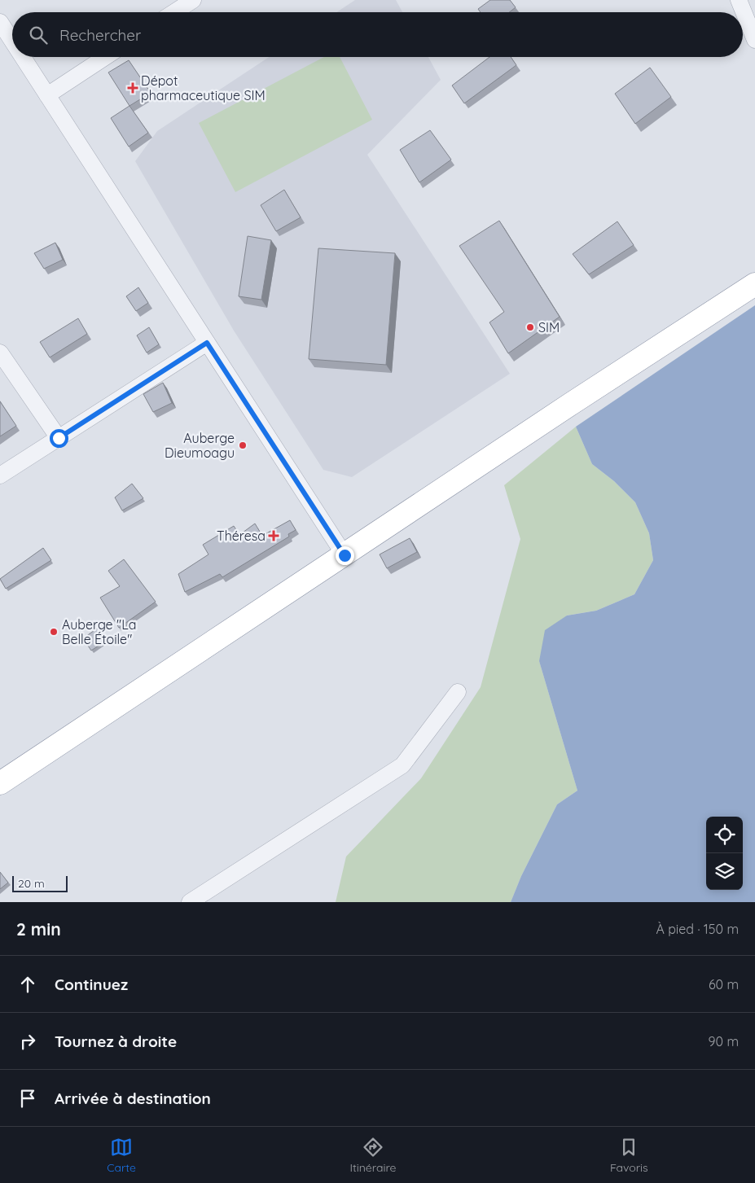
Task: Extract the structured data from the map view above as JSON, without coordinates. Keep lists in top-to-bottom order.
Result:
{
  "places": {
    "health": ["Dépot pharmaceutique SIM", "Théresa"],
    "other": ["SIM", "Auberge Dieumoagu", "Auberge \"La Belle Étoile\""]
  },
  "scale_bar": "20 m",
  "page": {
    "search": "Rechercher",
    "scale": "20 m",
    "heading": ["2 min", "À pied · 150 m"],
    "list": [
      ["Continuez", "60 m"],
      ["Tournez à droite", "90 m"],
      "Arrivée à destination"
    ],
    "nav": ["Carte", "Itinéraire", "Favoris"]
  }
}
